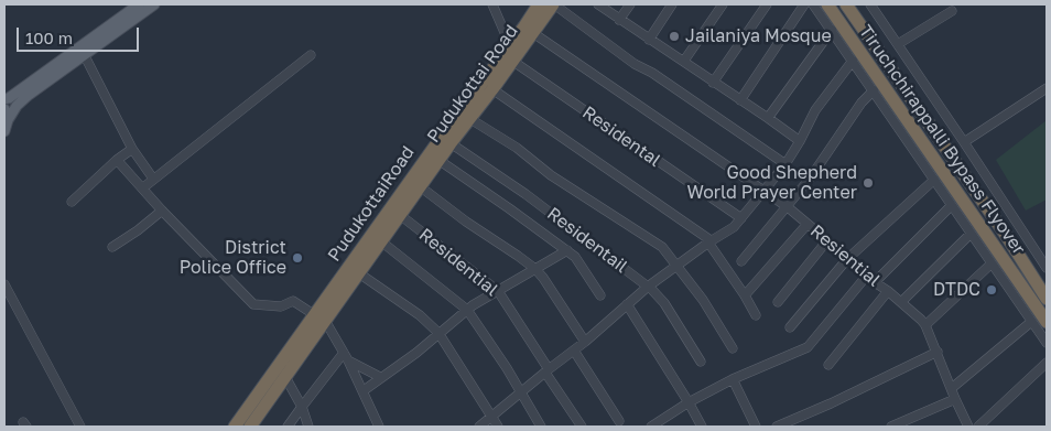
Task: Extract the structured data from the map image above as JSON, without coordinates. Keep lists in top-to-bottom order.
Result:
{
  "streets": {
    "highway": ["Pudukottai Road", "Tiruchchirappalli Bypass Flyover", "PudukottaiRoad"],
    "street": [
      "Residental",
      "Residentail",
      "Resiential",
      "Residential"
    ]
  },
  "crossings": [
    ["Pudukottai Road", "Residental"],
    ["Pudukottai Road", "PudukottaiRoad"],
    ["Pudukottai Road", "Residentail"],
    ["Pudukottai Road", "Resiential"],
    ["Pudukottai Road", "Residential"],
    ["Residental", "PudukottaiRoad"]
  ],
  "places": [
    "Jailaniya Mosque",
    "Good Shepherd World Prayer Center",
    "District Police Office",
    "DTDC"
  ],
  "scale_bar": "100 m"
}
